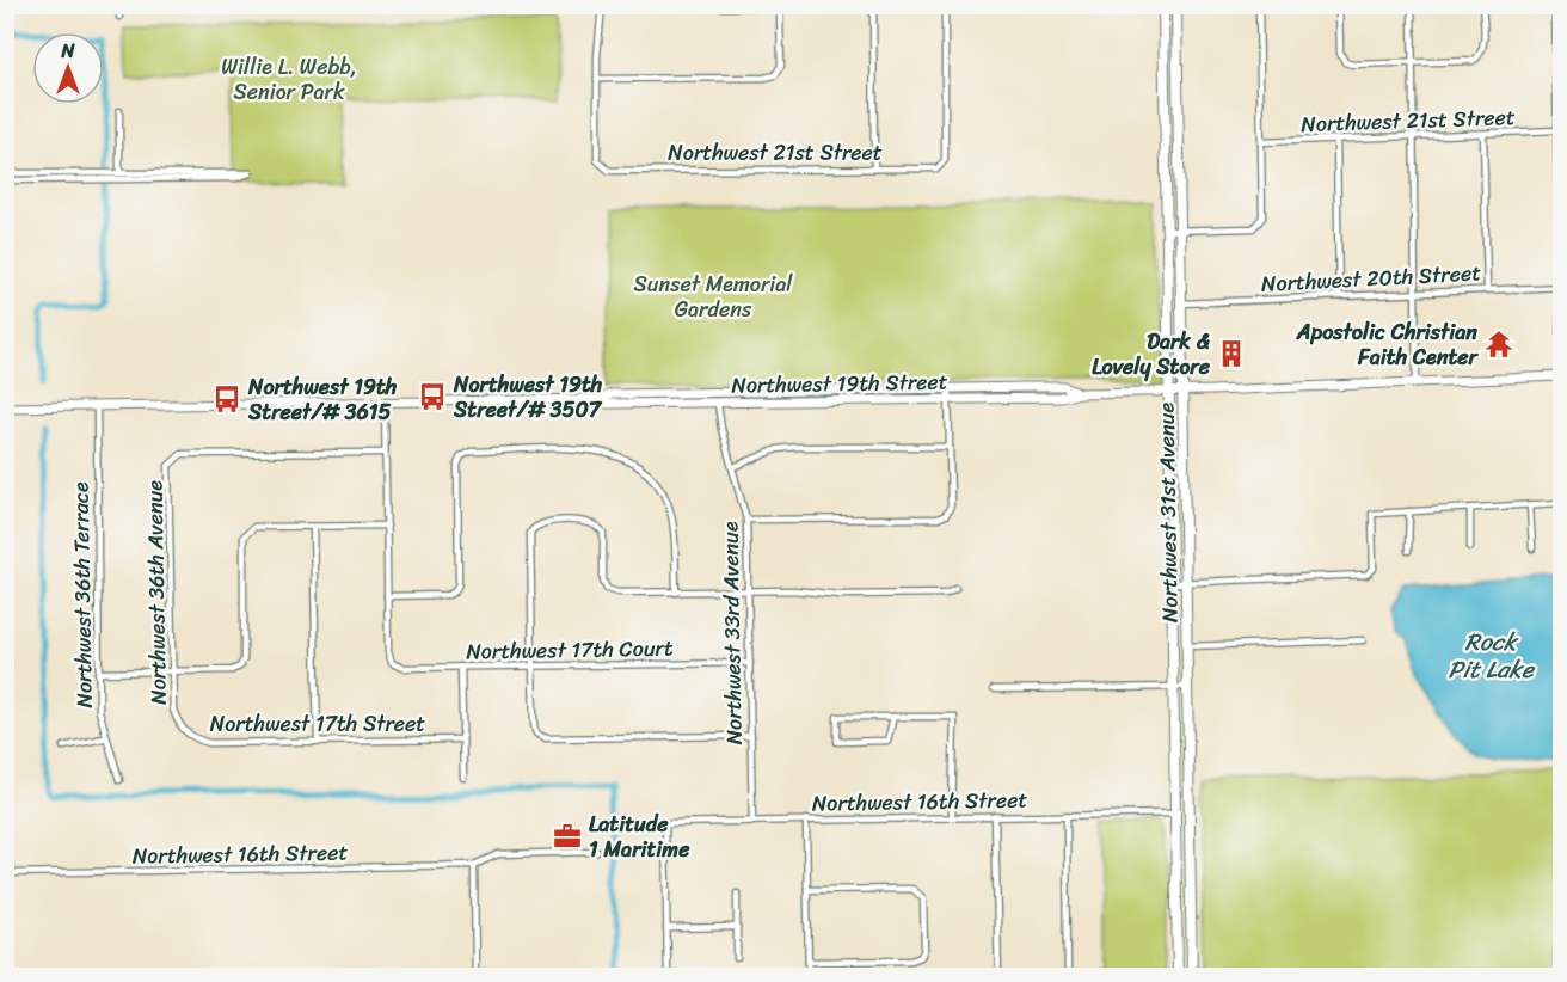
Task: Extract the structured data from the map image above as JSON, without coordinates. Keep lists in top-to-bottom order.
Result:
{
  "streets": {
    "main road": ["Northwest 31st Avenue"],
    "street": [
      "Northwest 21st Street",
      "Northwest 20th Street",
      "Northwest 19th Street",
      "Northwest 36th Avenue",
      "Northwest 36th Terrace",
      "Northwest 33rd Avenue",
      "Northwest 17th Court",
      "Northwest 17th Street",
      "Northwest 16th Street"
    ]
  },
  "crossings": [
    ["Northwest 20th Street", "Northwest 31st Avenue"],
    ["Northwest 19th Street", "Northwest 31st Avenue"],
    ["Northwest 19th Street", "Northwest 36th Terrace"],
    ["Northwest 19th Street", "Northwest 33rd Avenue"],
    ["Northwest 31st Avenue", "Northwest 16th Street"],
    ["Northwest 36th Avenue", "Northwest 17th Street"],
    ["Northwest 33rd Avenue", "Northwest 17th Court"],
    ["Northwest 33rd Avenue", "Northwest 16th Street"]
  ],
  "water": ["Rock Pit Lake"],
  "parks": ["Willie L. Webb, Senior Park", "Sunset Memorial Gardens"],
  "places": {
    "temple": ["Apostolic Christian Faith Center"],
    "building": ["Dark & Lovely Store"],
    "bus stop": ["Northwest 19th Street/# 3507", "Northwest 19th Street/# 3615"],
    "office": ["Latitude 1 Maritime"]
  },
  "north": "top"
}
